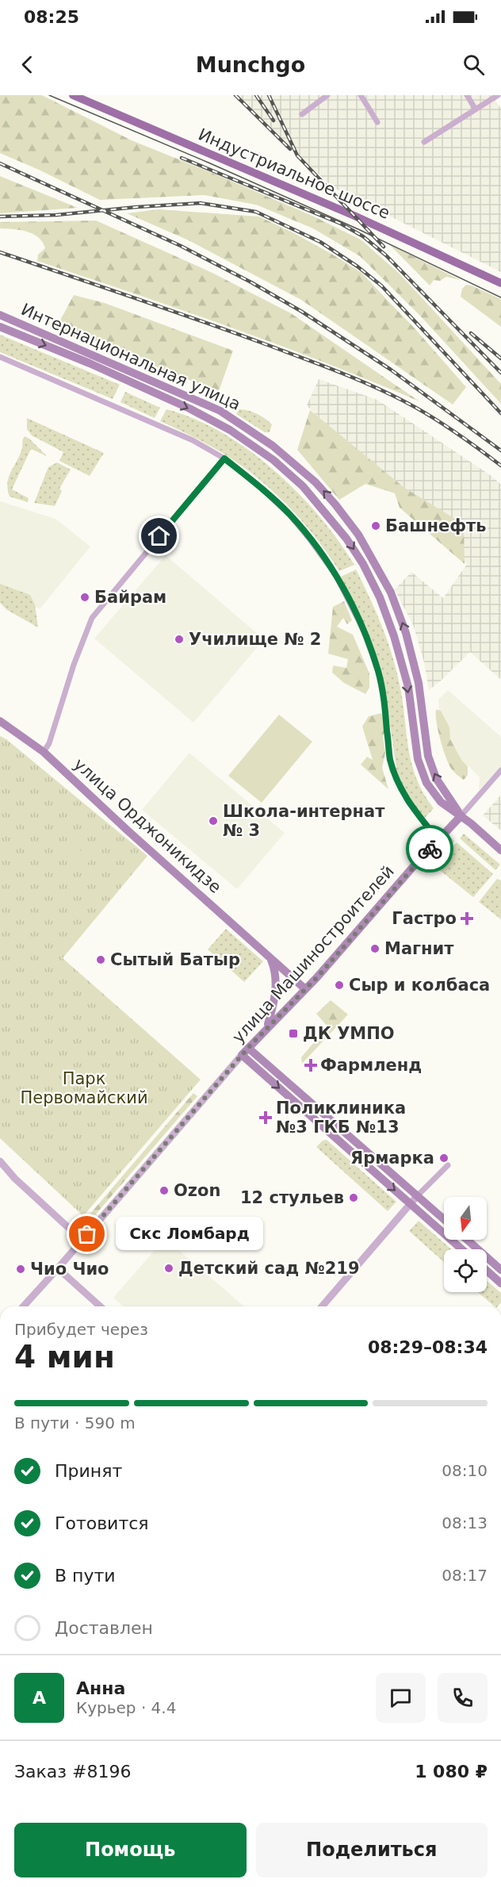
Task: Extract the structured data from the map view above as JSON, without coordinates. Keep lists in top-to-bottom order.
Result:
{
  "streets": {
    "main road": [
      "Индустриальное шоссе",
      "Интернациональная улица",
      "улица Орджоникидзе",
      "улица Машиностроителей"
    ]
  },
  "crossings": [
    ["Интернациональная улица", "улица Машиностроителей"],
    ["улица Орджоникидзе", "улица Машиностроителей"]
  ],
  "parks": ["Парк Первомайский"],
  "places": {
    "other": [
      "Башнефть",
      "Байрам",
      "Училище № 2",
      "Школа-интернат № 3",
      "Магнит",
      "Сытый Батыр",
      "Сыр и колбаса",
      "Ярмарка",
      "Ozon",
      "12 стульев",
      "Скс Ломбард",
      "Детский сад №219",
      "Чио Чио"
    ],
    "health": ["Гастро", "Фармленд", "Поликлиника №3 ГКБ №13"],
    "transit": ["ДК УМПО"]
  },
  "north": "bottom",
  "page": {
    "status": "08:25",
    "header": "Munchgo",
    "bubble": "Скс Ломбард",
    "heading": ["4 мин", "Прибудет через", "08:29–08:34"],
    "panel": [
      "Анна",
      "Курьер · 4.4",
      "Заказ #8196",
      "1 080 ₽"
    ],
    "bar": "В пути · 590 m",
    "list": [
      ["Принят", "08:10"],
      ["Готовится", "08:13"],
      ["В пути", "08:17"],
      "Доставлен"
    ],
    "round": "А",
    "buttons": ["Помощь", "Поделиться"]
  }
}
